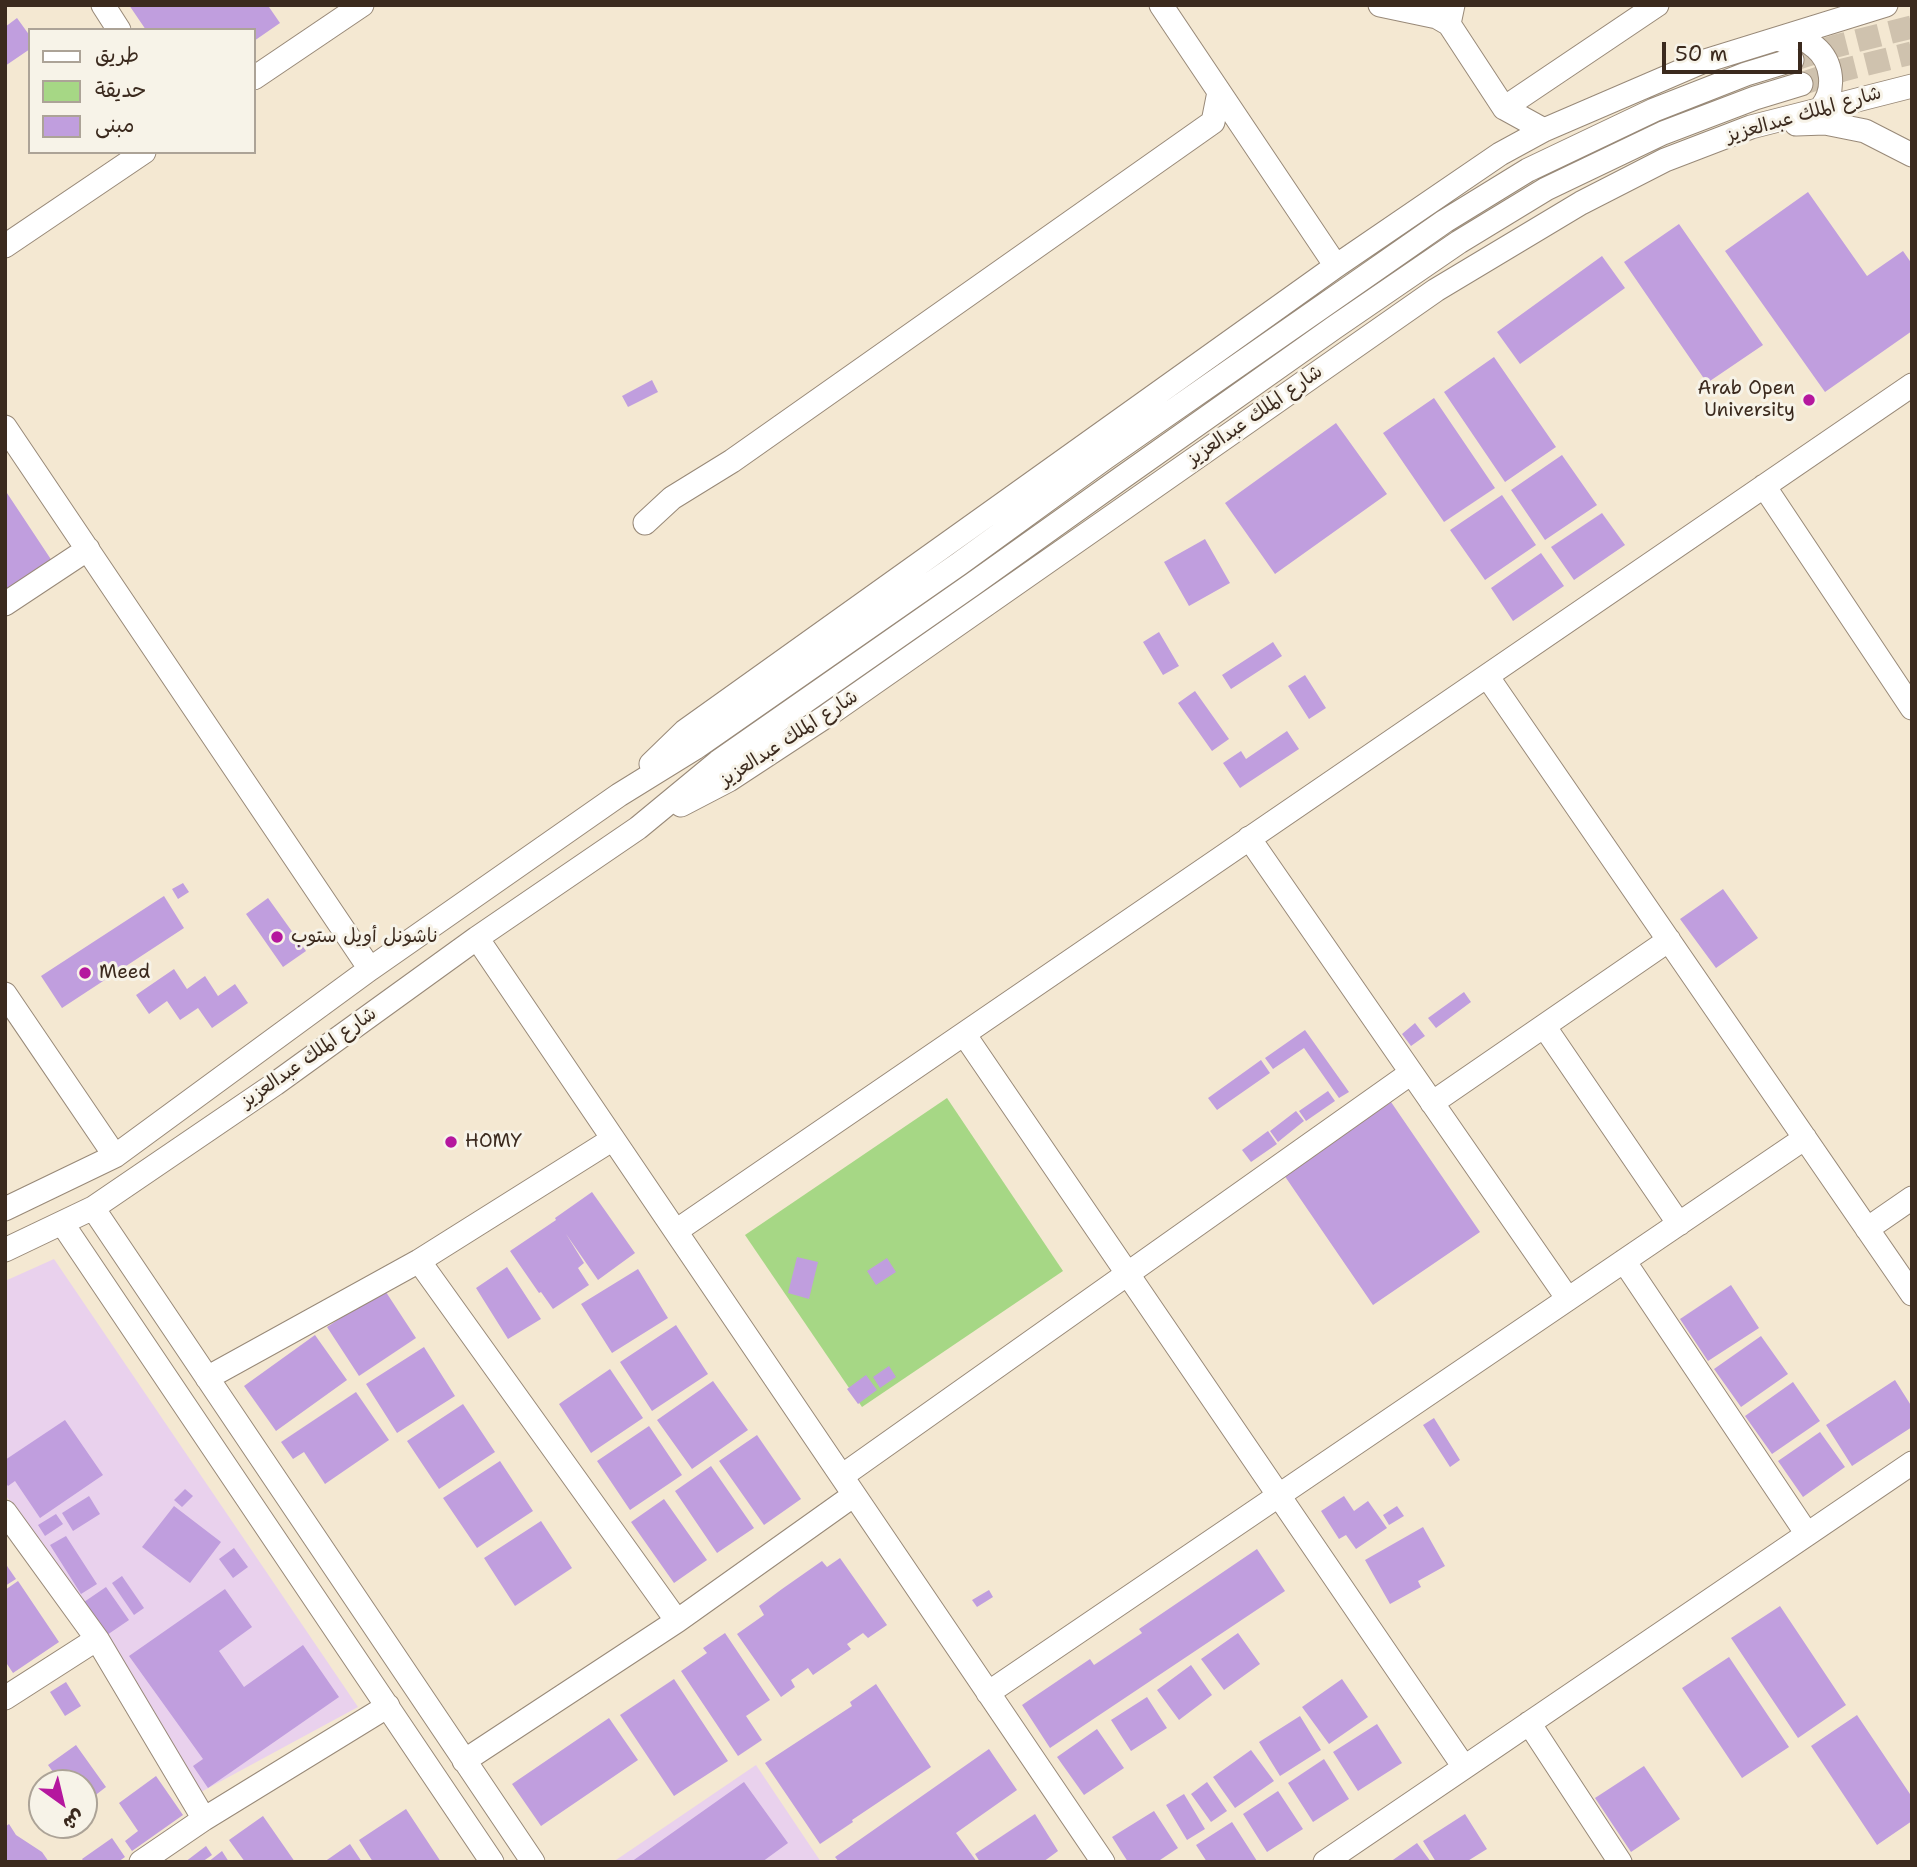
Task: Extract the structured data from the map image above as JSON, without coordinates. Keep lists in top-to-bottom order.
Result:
{
  "streets": {
    "street": ["شارع الملك عبدالعزيز"]
  },
  "places": [
    "Arab Open University",
    "ناشونل أويل ستوب",
    "Meed",
    "HOMY"
  ],
  "legend": ["طريق", "حديقة", "مبنى"],
  "scale_bar": "50 m",
  "north": "bottom right"
}
